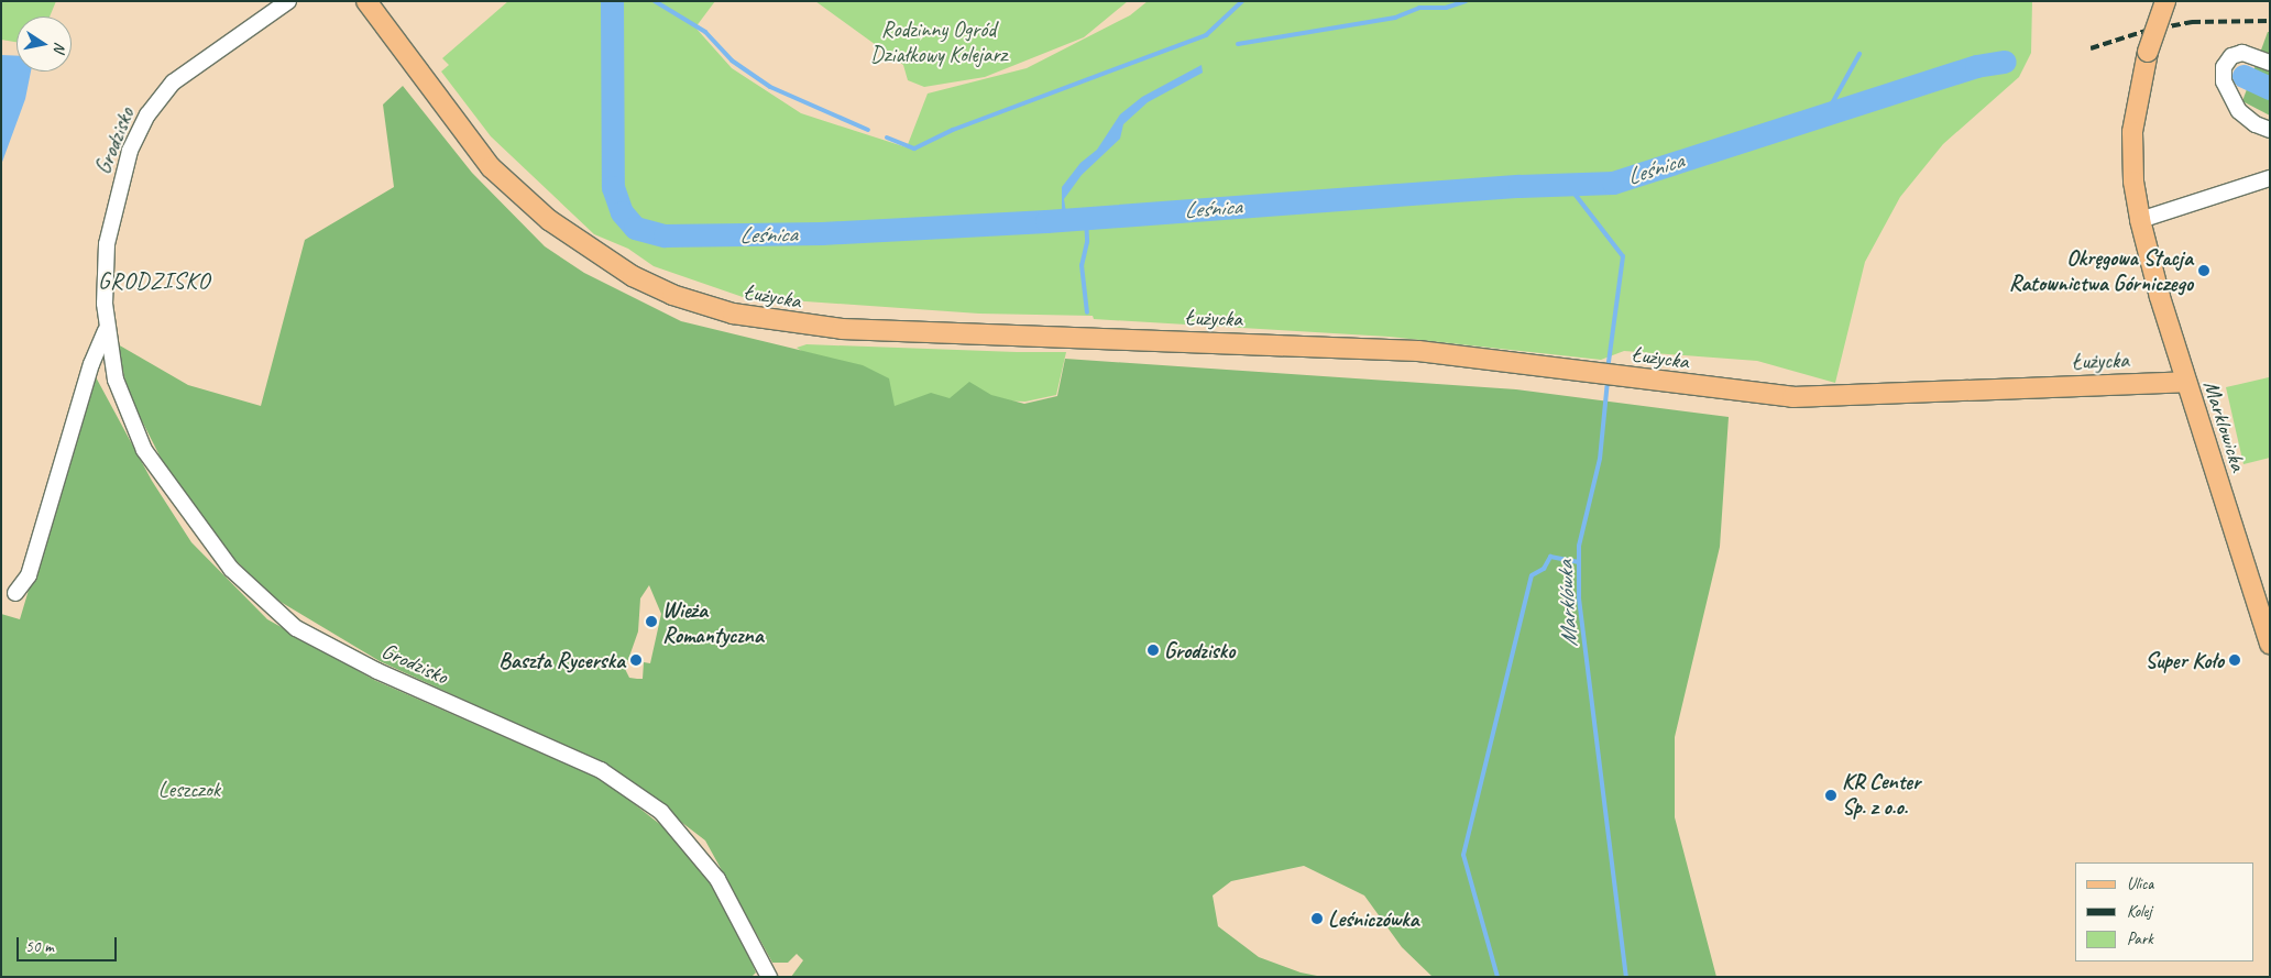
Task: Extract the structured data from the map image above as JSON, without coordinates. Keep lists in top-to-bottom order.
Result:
{
  "streets": {
    "main road": ["Łużycka", "Marklowicka"],
    "street": ["Grodzisko"]
  },
  "crossings": [
    ["Łużycka", "Marklowicka"]
  ],
  "districts": ["GRODZISKO"],
  "water": ["Leśnica", "Marklówka"],
  "parks": ["Rodzinny Ogród Działkowy Kolejarz", "Leszczok"],
  "places": [
    "Okręgowa Stacja Ratownictwa Górniczego",
    "Wieża Romantyczna",
    "Grodzisko",
    "Baszta Rycerska",
    "Super Koło",
    "KR Center Sp. z o.o.",
    "Leśniczówka"
  ],
  "legend": ["Ulica", "Kolej", "Park"],
  "scale_bar": "50 m",
  "north": "right"
}
